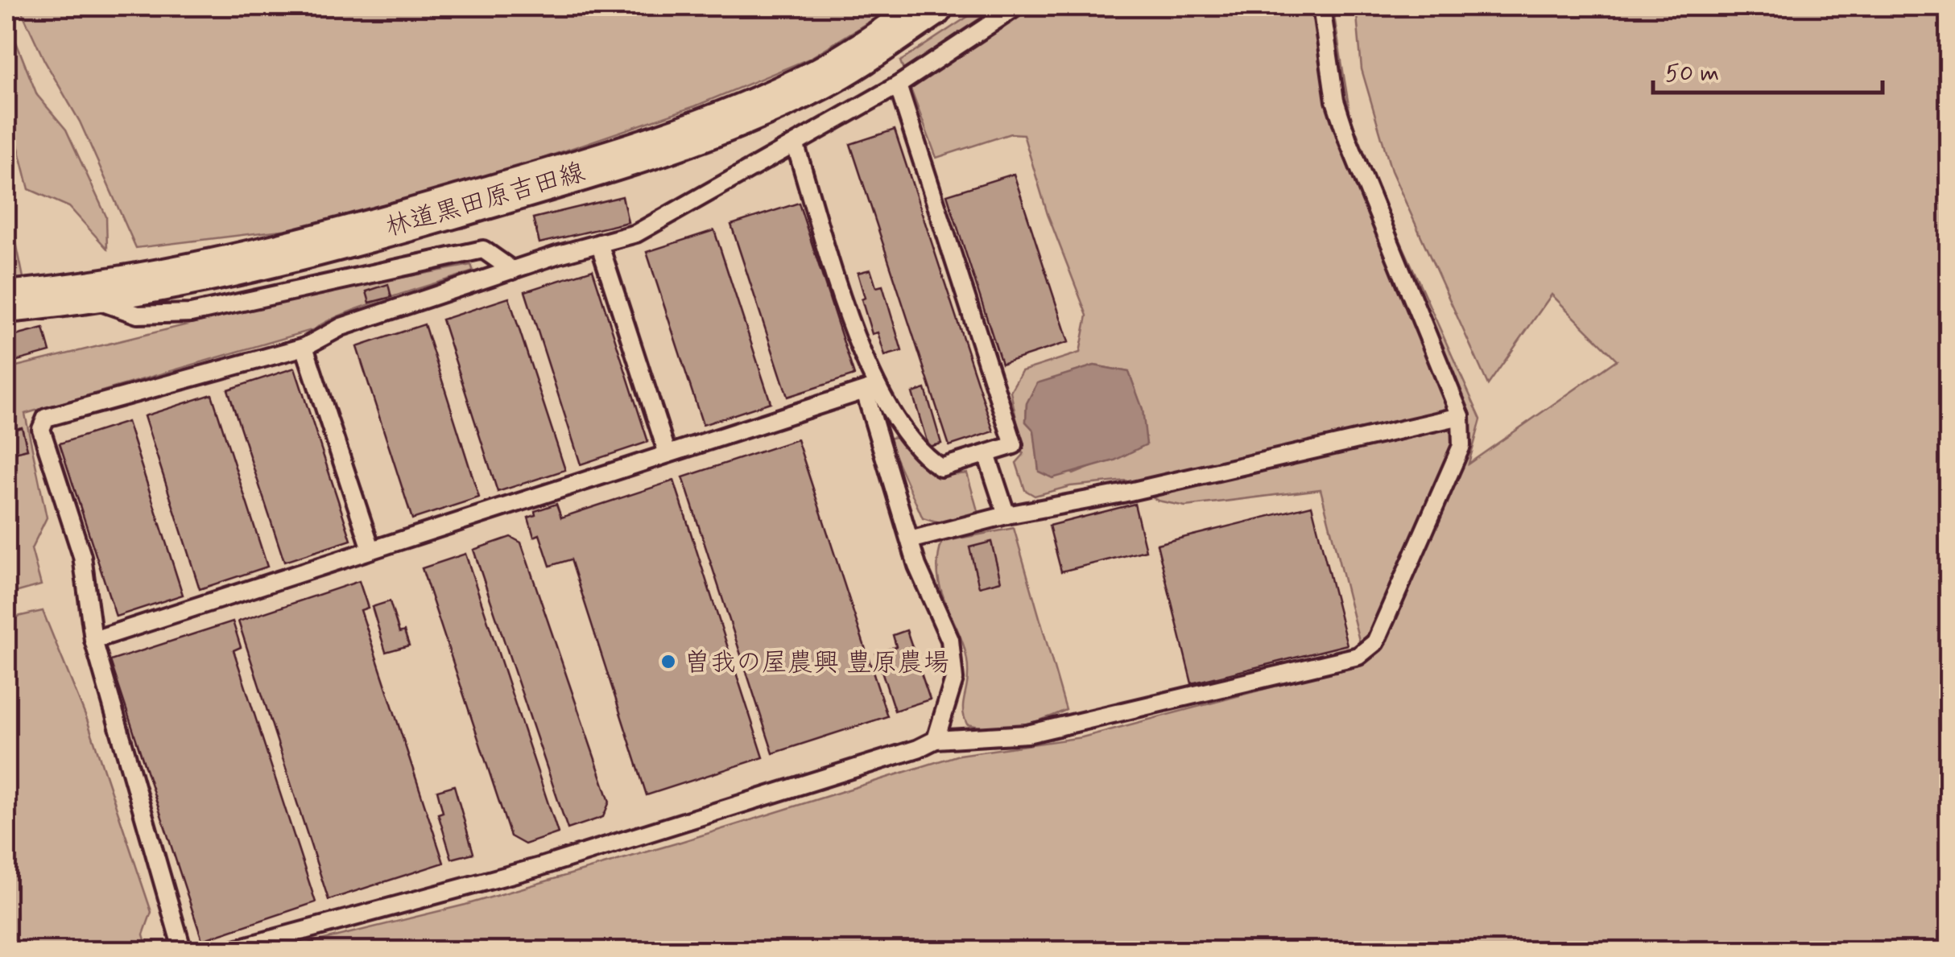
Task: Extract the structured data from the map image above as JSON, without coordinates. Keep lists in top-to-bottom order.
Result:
{
  "streets": {
    "street": ["林道黒田原吉田線"]
  },
  "places": ["曽我の屋農興 豊原農場"],
  "scale_bar": "50 m"
}
